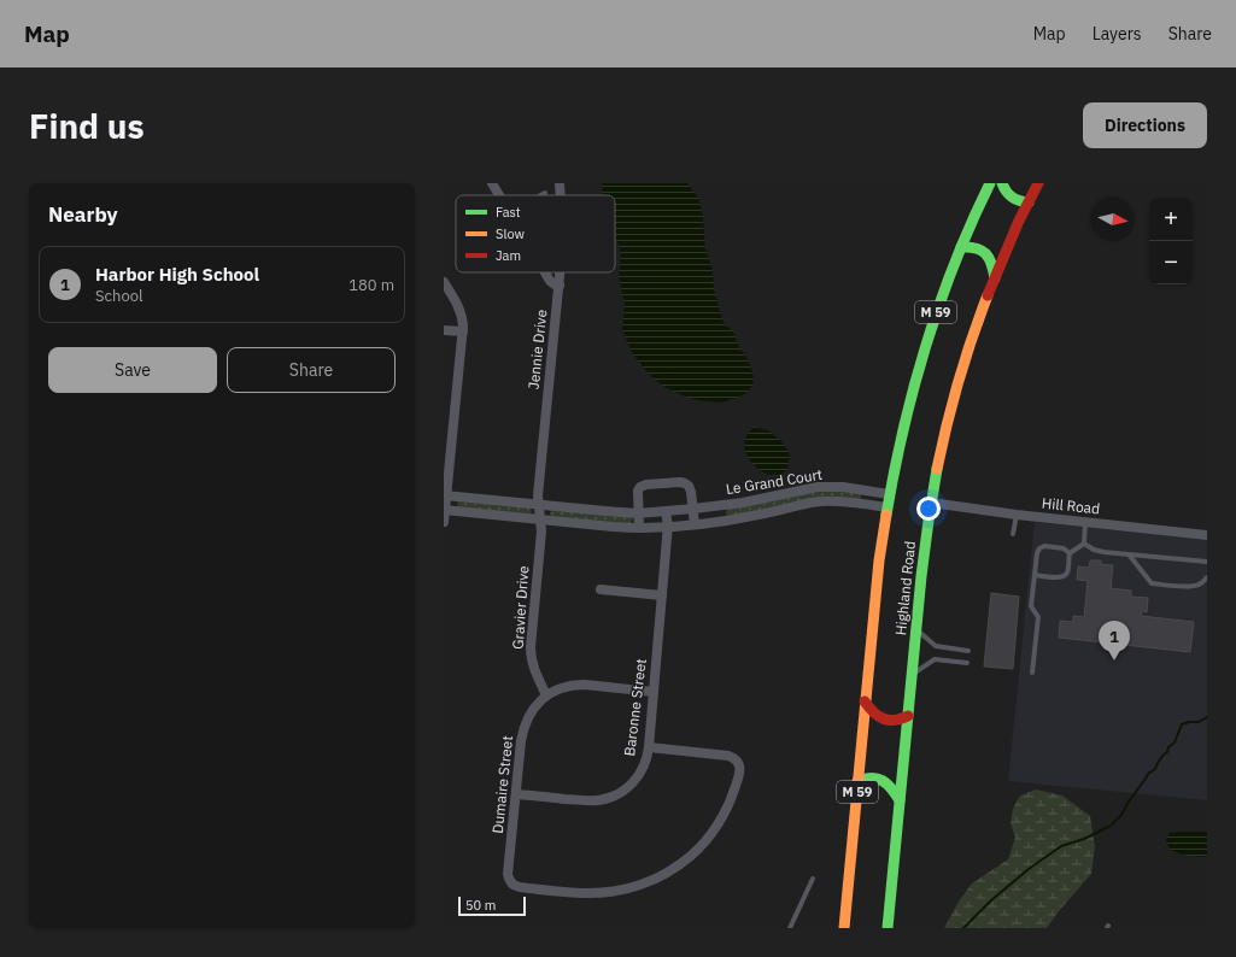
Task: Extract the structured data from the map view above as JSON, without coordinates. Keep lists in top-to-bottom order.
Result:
{
  "streets": {
    "highway": ["M 59", "Highland Road"],
    "street": [
      "Jennie Drive",
      "Le Grand Court",
      "Hill Road",
      "Gravier Drive",
      "Baronne Street",
      "Dumaire Street"
    ]
  },
  "crossings": [
    ["Jennie Drive", "Le Grand Court"],
    ["Jennie Drive", "Gravier Drive"],
    ["Le Grand Court", "Highland Road"],
    ["Le Grand Court", "Gravier Drive"],
    ["Le Grand Court", "Baronne Street"],
    ["Hill Road", "Highland Road"],
    ["Gravier Drive", "Baronne Street"],
    ["Gravier Drive", "Dumaire Street"],
    ["Baronne Street", "Dumaire Street"]
  ],
  "legend": ["Fast", "Slow", "Jam"],
  "scale_bar": "50 m",
  "north": "right",
  "page": {
    "header": "Map",
    "nav": ["Map", "Layers", "Share"],
    "buttons": [
      "Directions",
      ["Save", "Share"]
    ],
    "title": "Find us",
    "heading": "Nearby",
    "map_buttons": ["+", "−"],
    "list": [
      {
        "mark": "1",
        "name": "Harbor High School",
        "note": "School",
        "value": "180 m"
      }
    ],
    "pins": "1",
    "scale": "50 m"
  }
}
